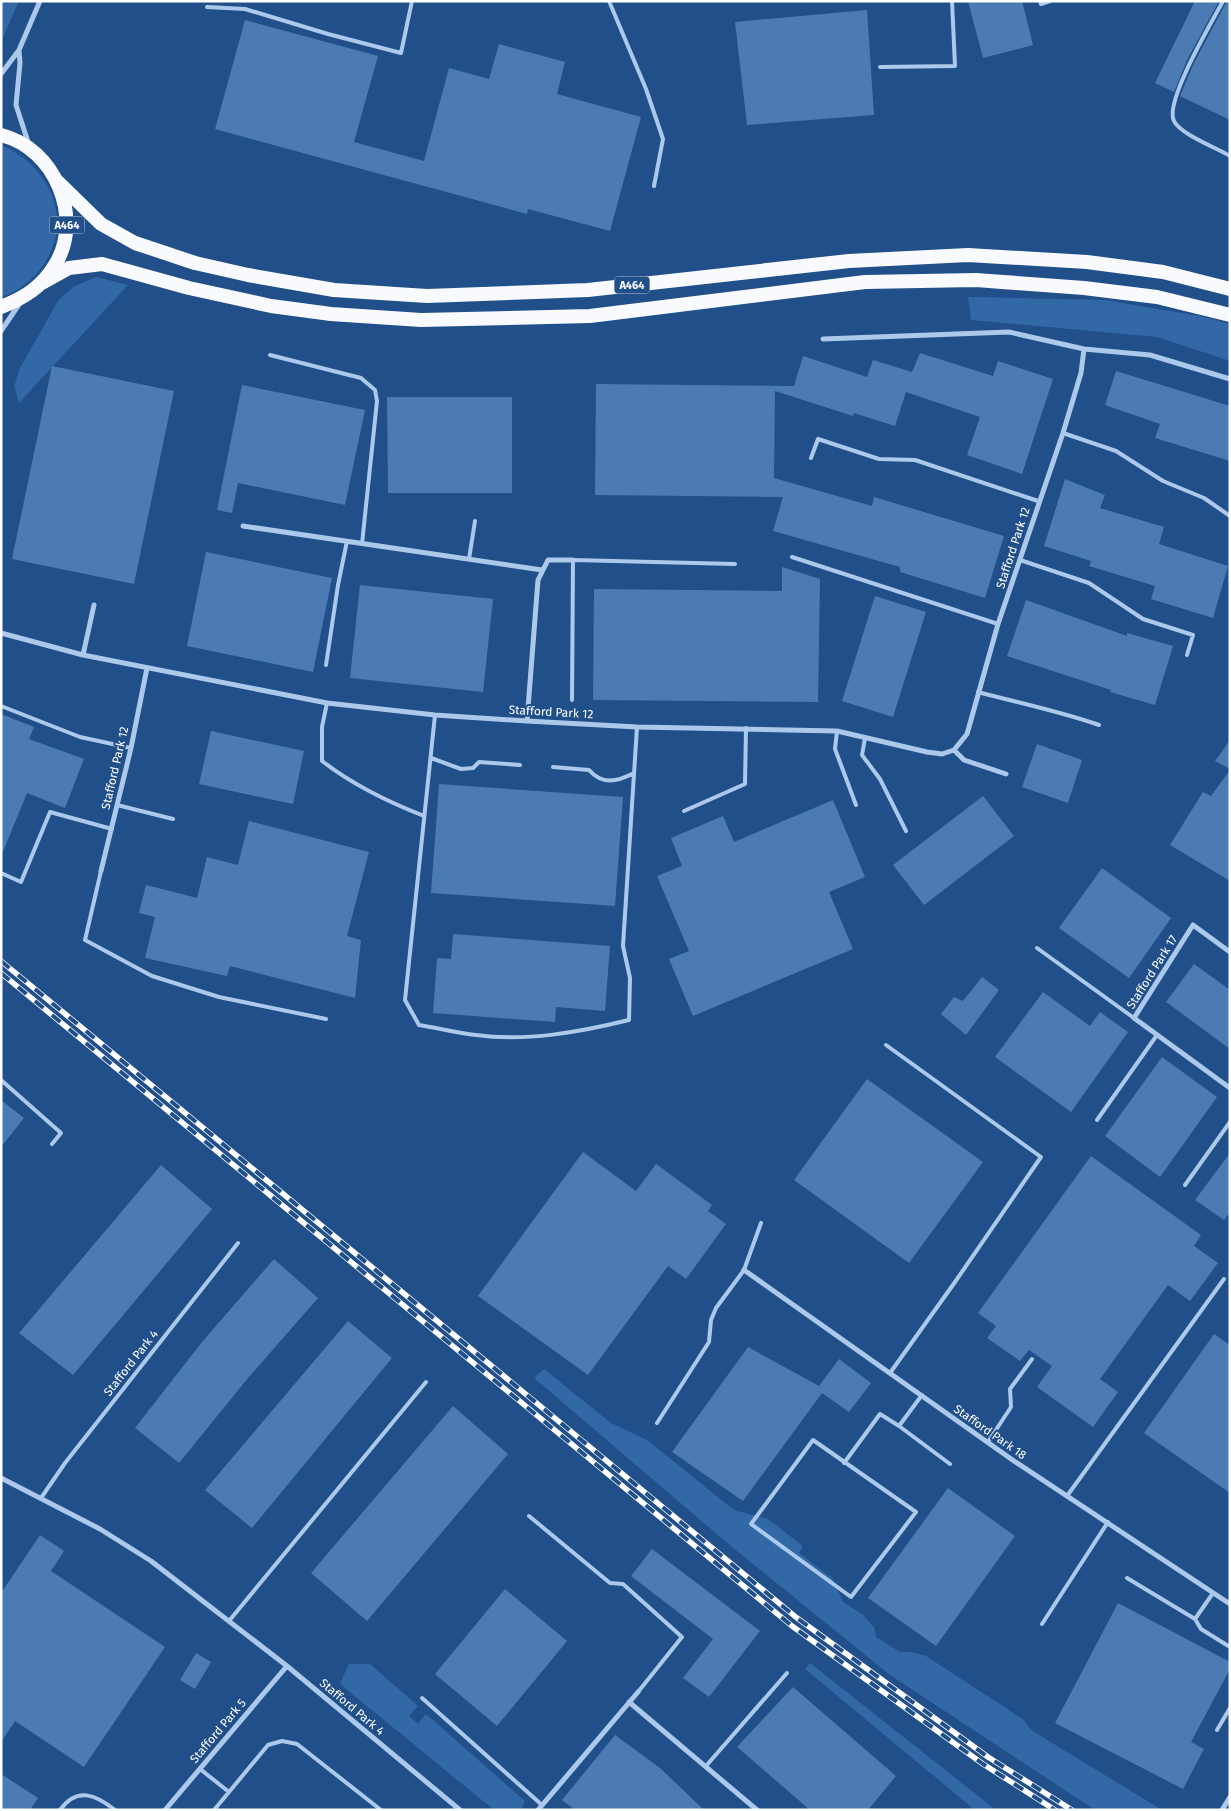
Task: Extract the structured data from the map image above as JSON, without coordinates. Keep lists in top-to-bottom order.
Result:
{
  "streets": {
    "highway": ["A464"],
    "street": [
      "Stafford Park 12",
      "Stafford Park 17",
      "Stafford Park 4",
      "Stafford Park 18",
      "Stafford Park 5"
    ]
  },
  "crossings": [
    ["Stafford Park 4", "Stafford Park 5"]
  ]
}
